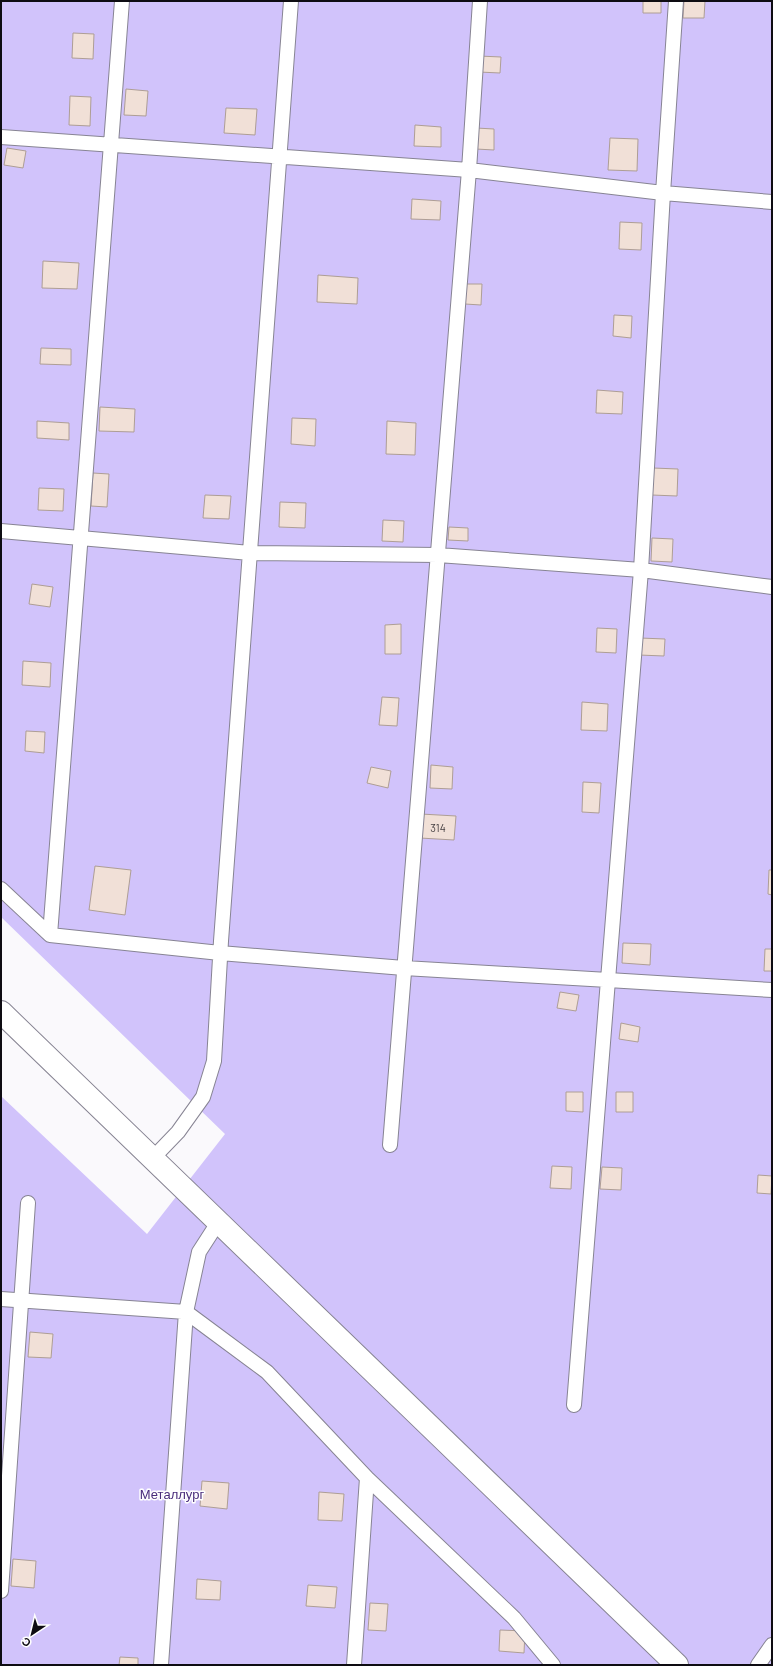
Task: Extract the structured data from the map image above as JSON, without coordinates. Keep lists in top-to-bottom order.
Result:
{
  "parks": ["Металлург"],
  "house_numbers": ["314"],
  "north": "bottom left"
}
